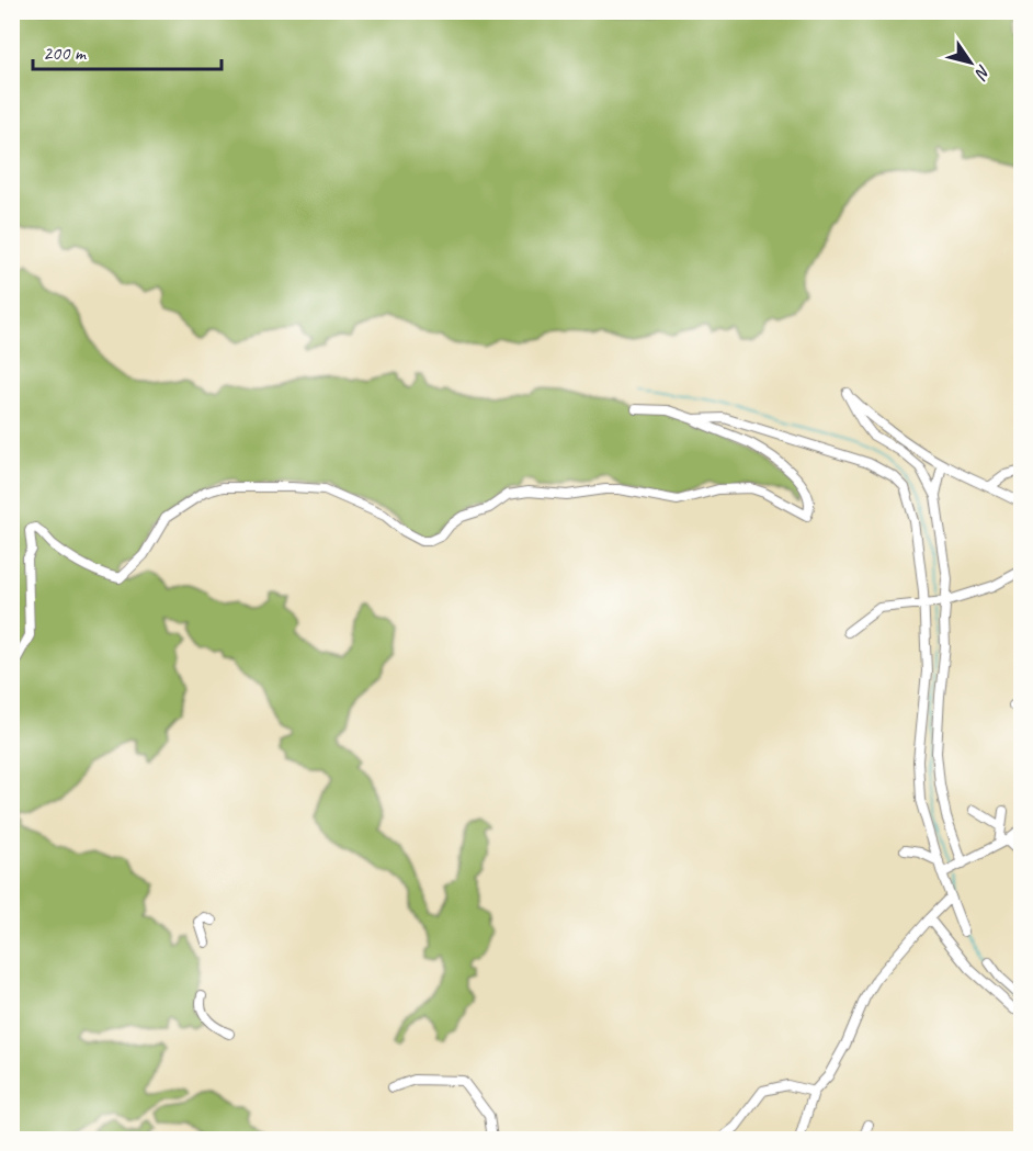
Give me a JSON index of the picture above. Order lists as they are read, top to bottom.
{
  "scale_bar": "200 m",
  "north": "bottom right"
}
